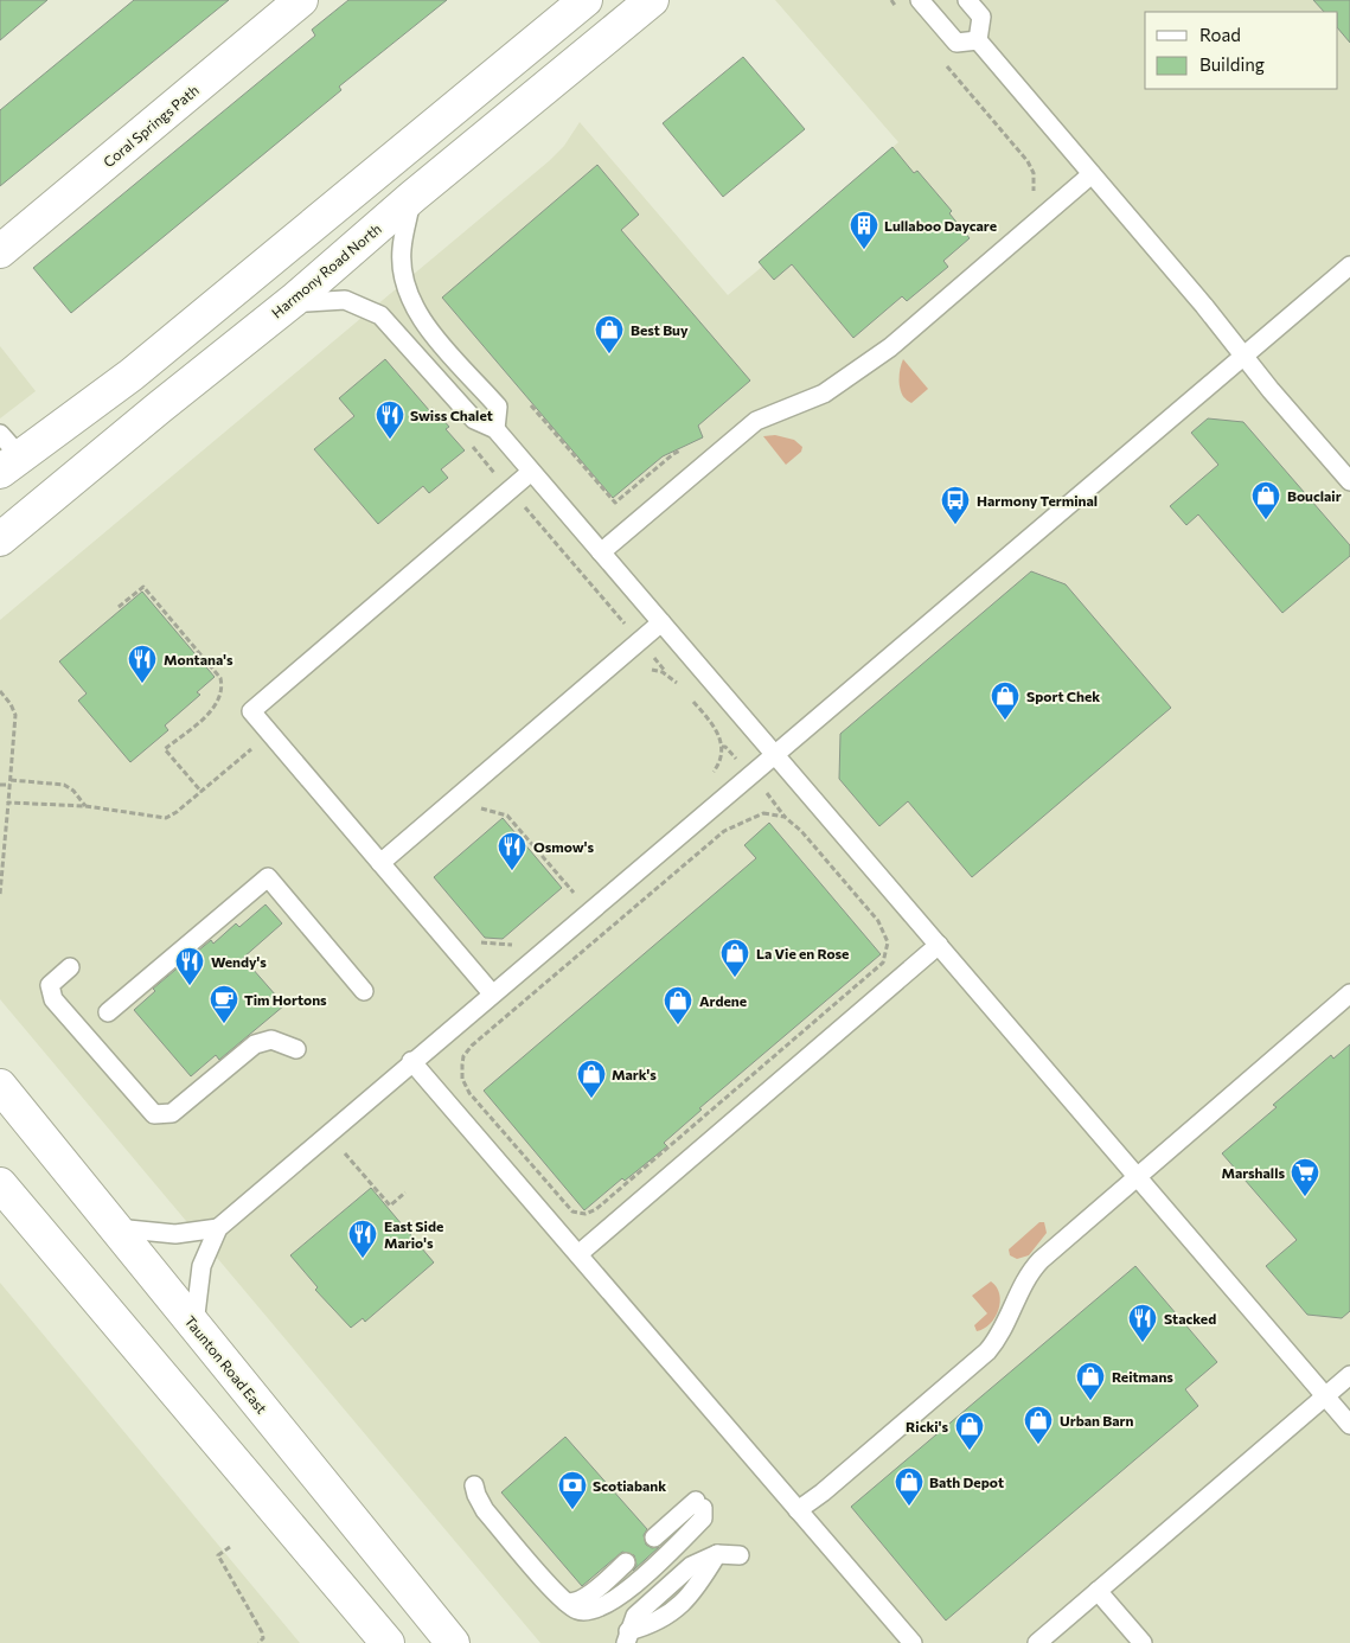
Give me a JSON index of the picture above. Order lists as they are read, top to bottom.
{
  "streets": {
    "main road": ["Coral Springs Path", "Harmony Road North", "Taunton Road East"]
  },
  "places": {
    "building": ["Lullaboo Daycare"],
    "shop": [
      "Best Buy",
      "Bouclair",
      "Sport Chek",
      "La Vie en Rose",
      "Ardene",
      "Mark's",
      "Reitmans",
      "Urban Barn",
      "Ricki's",
      "Bath Depot"
    ],
    "restaurant": [
      "Swiss Chalet",
      "Montana's",
      "Osmow's",
      "Wendy's",
      "East Side Mario's",
      "Stacked"
    ],
    "bus stop": ["Harmony Terminal"],
    "cafe": ["Tim Hortons"],
    "supermarket": ["Marshalls"],
    "bank": ["Scotiabank"]
  },
  "legend": ["Road", "Building"]
}
